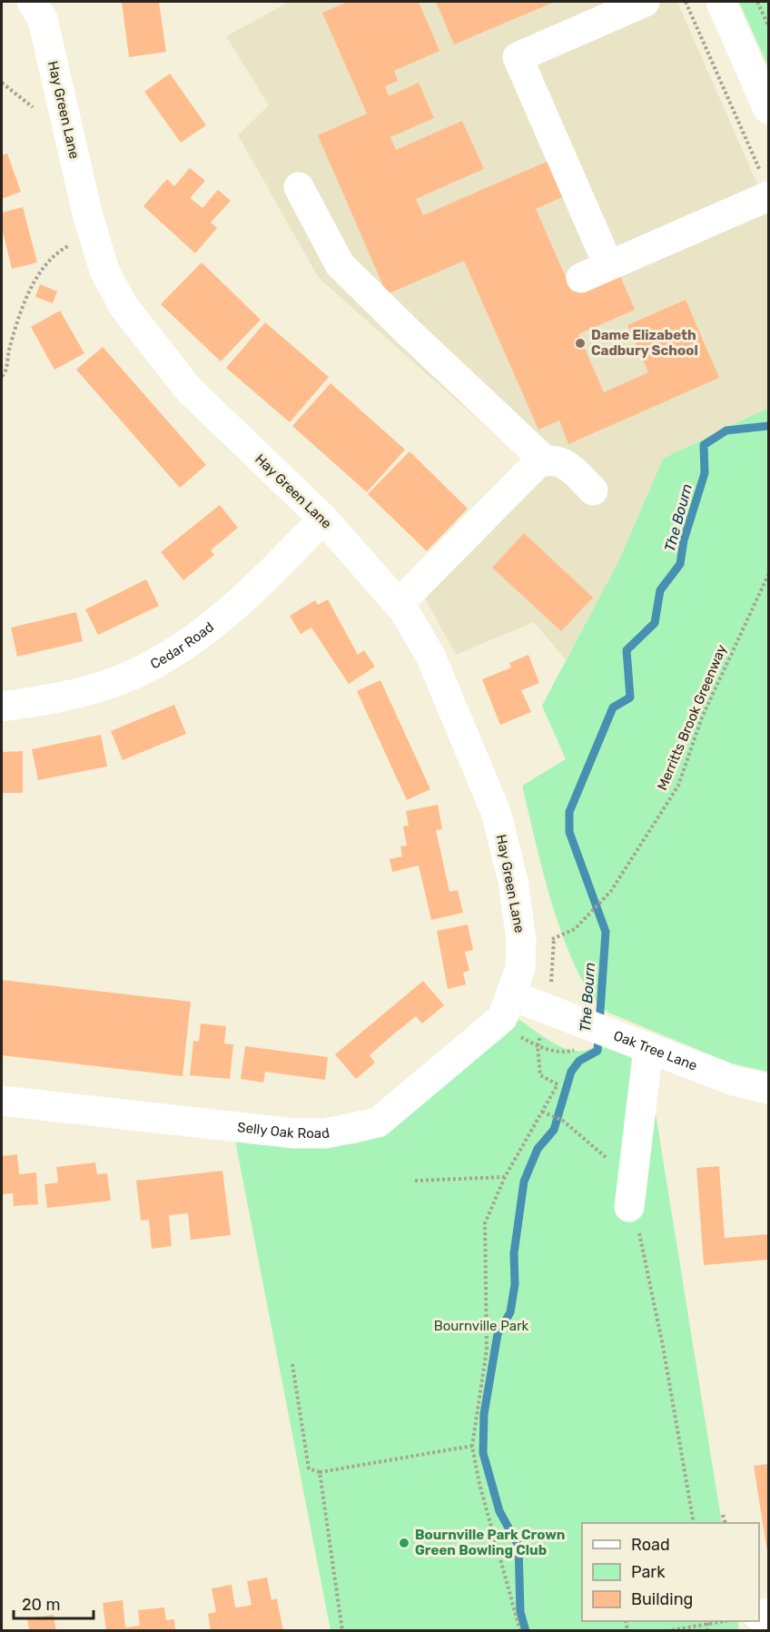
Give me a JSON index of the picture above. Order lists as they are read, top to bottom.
{
  "streets": {
    "street": [
      "Hay Green Lane",
      "Cedar Road",
      "Oak Tree Lane",
      "Selly Oak Road"
    ],
    "path": ["Merritts Brook Greenway"]
  },
  "crossings": [
    ["Hay Green Lane", "Cedar Road"],
    ["Hay Green Lane", "Oak Tree Lane"],
    ["Hay Green Lane", "Selly Oak Road"],
    ["Oak Tree Lane", "Selly Oak Road"]
  ],
  "water": ["The Bourn"],
  "parks": ["Bournville Park"],
  "places": ["Dame Elizabeth Cadbury School", "Bournville Park Crown Green Bowling Club"],
  "legend": ["Road", "Park", "Building"],
  "scale_bar": "20 m"
}
